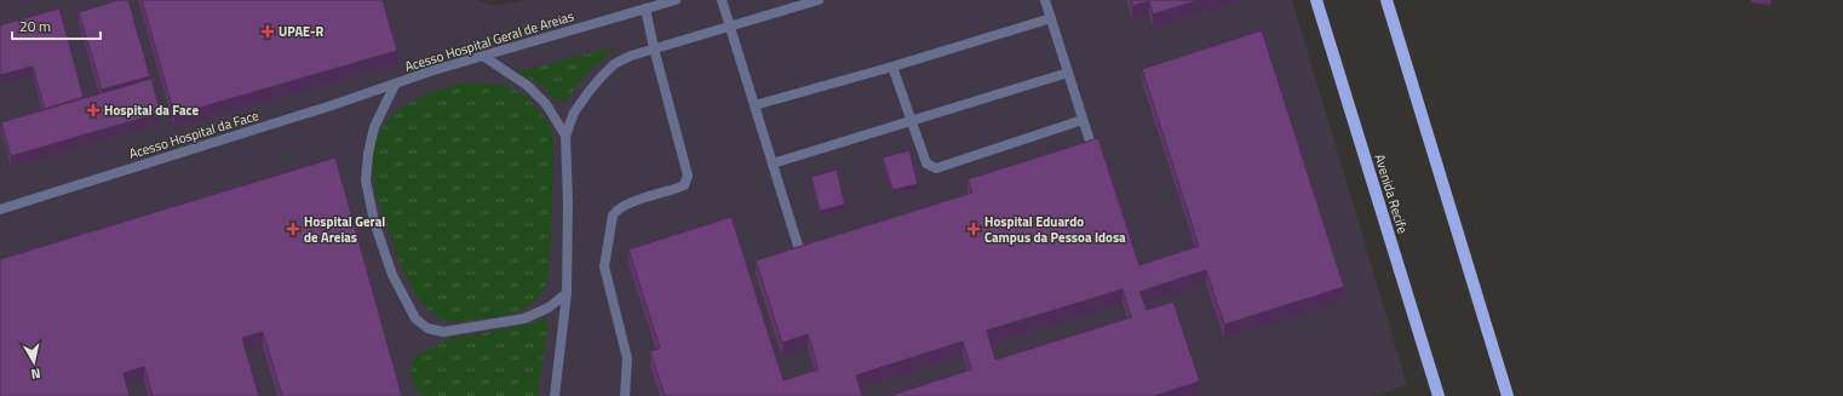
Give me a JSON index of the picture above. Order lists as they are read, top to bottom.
{
  "streets": {
    "main road": ["Avenida Recife"],
    "lane": ["Acesso Hospital Geral de Areias", "Acesso Hospital da Face"]
  },
  "crossings": [
    ["Acesso Hospital Geral de Areias", "Acesso Hospital da Face"]
  ],
  "places": {
    "health": [
      "UPAE-R",
      "Hospital da Face",
      "Hospital Geral de Areias",
      "Hospital Eduardo Campus da Pessoa Idosa"
    ]
  },
  "scale_bar": "20 m",
  "north": "bottom"
}
